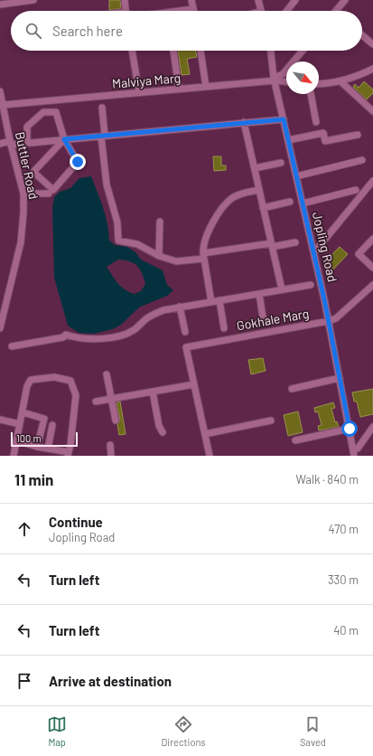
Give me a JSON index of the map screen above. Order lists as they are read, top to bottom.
{
  "streets": {
    "street": [
      "Malviya Marg",
      "Buttler Road",
      "Jopling Road",
      "Gokhale Marg"
    ]
  },
  "crossings": [
    ["Malviya Marg", "Buttler Road"],
    ["Malviya Marg", "Jopling Road"],
    ["Jopling Road", "Gokhale Marg"]
  ],
  "scale_bar": "100 m",
  "north": "bottom right",
  "page": {
    "search": "Search here",
    "scale": "100 m",
    "heading": ["11 min", "Walk · 840 m"],
    "list": [
      ["Continue", "Jopling Road", "470 m"],
      ["Turn left", "330 m"],
      ["Turn left", "40 m"],
      "Arrive at destination"
    ],
    "nav": ["Map", "Directions", "Saved"]
  }
}
